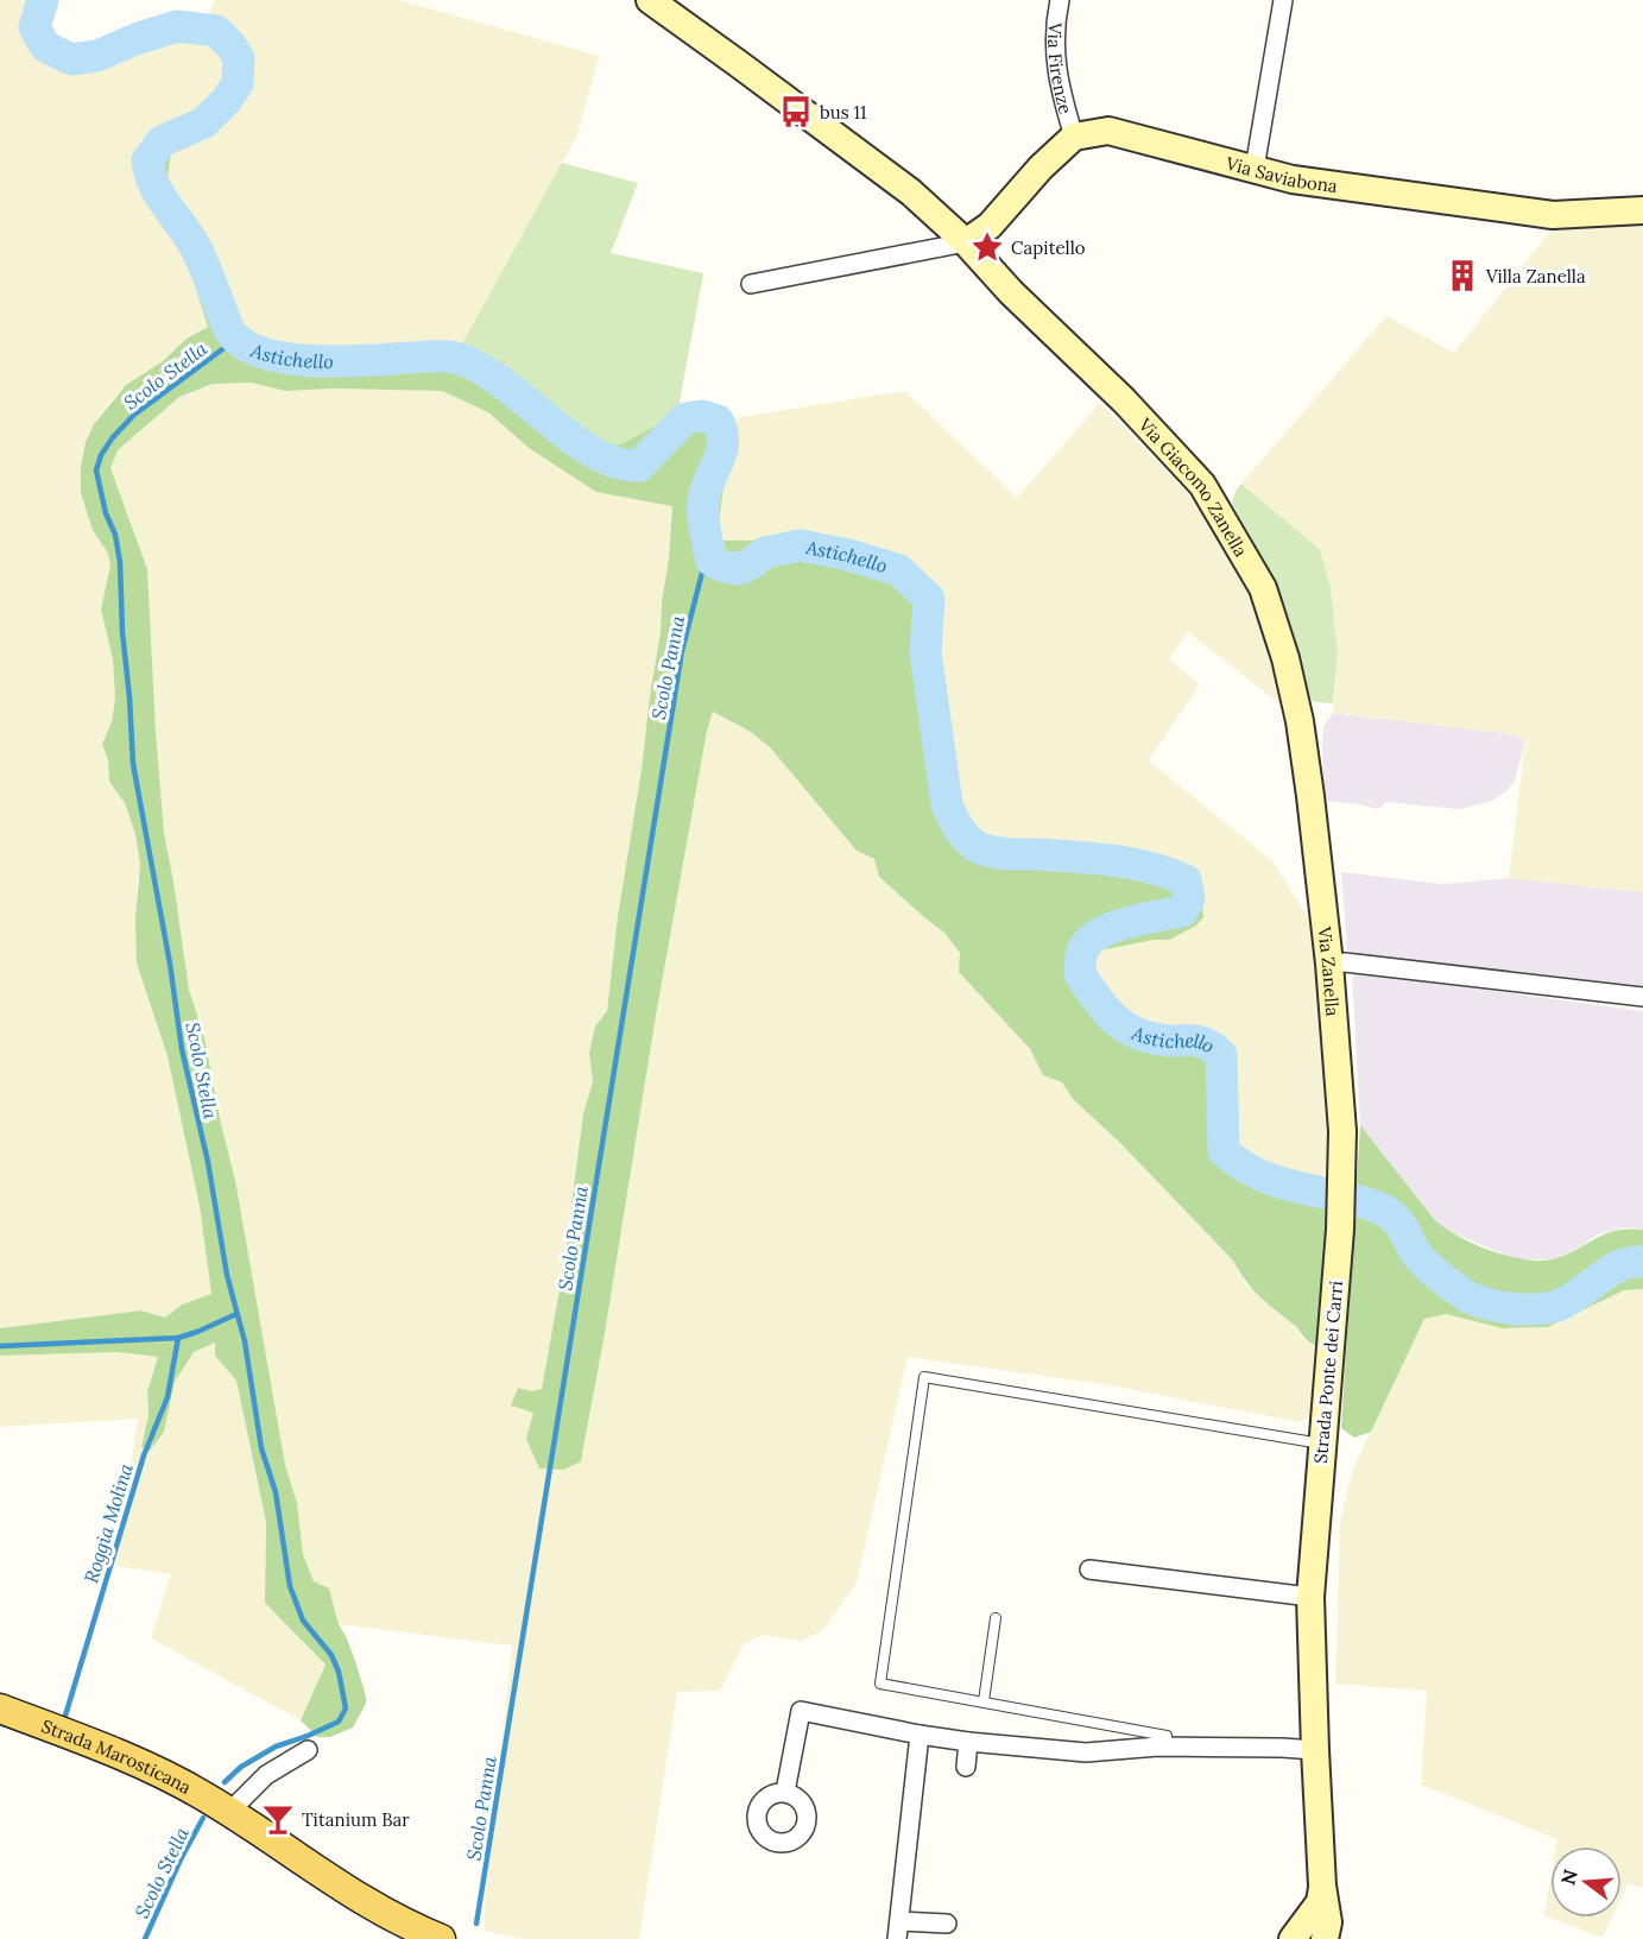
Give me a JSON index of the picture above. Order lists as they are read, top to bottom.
{
  "streets": {
    "main road": ["Strada Marosticana"],
    "street": [
      "Via Firenze",
      "Via Saviabona",
      "Via Giacomo Zanella",
      "Via Zanella",
      "Strada Ponte dei Carri"
    ]
  },
  "crossings": [
    ["Via Firenze", "Via Saviabona"],
    ["Via Giacomo Zanella", "Via Zanella"],
    ["Via Zanella", "Strada Ponte dei Carri"]
  ],
  "water": [
    "Astichello",
    "Scolo Stella",
    "Scolo Panna",
    "Roggia Molina"
  ],
  "places": {
    "bus stop": ["bus 11"],
    "place": ["Capitello"],
    "building": ["Villa Zanella"],
    "bar": ["Titanium Bar"]
  },
  "north": "left"
}
